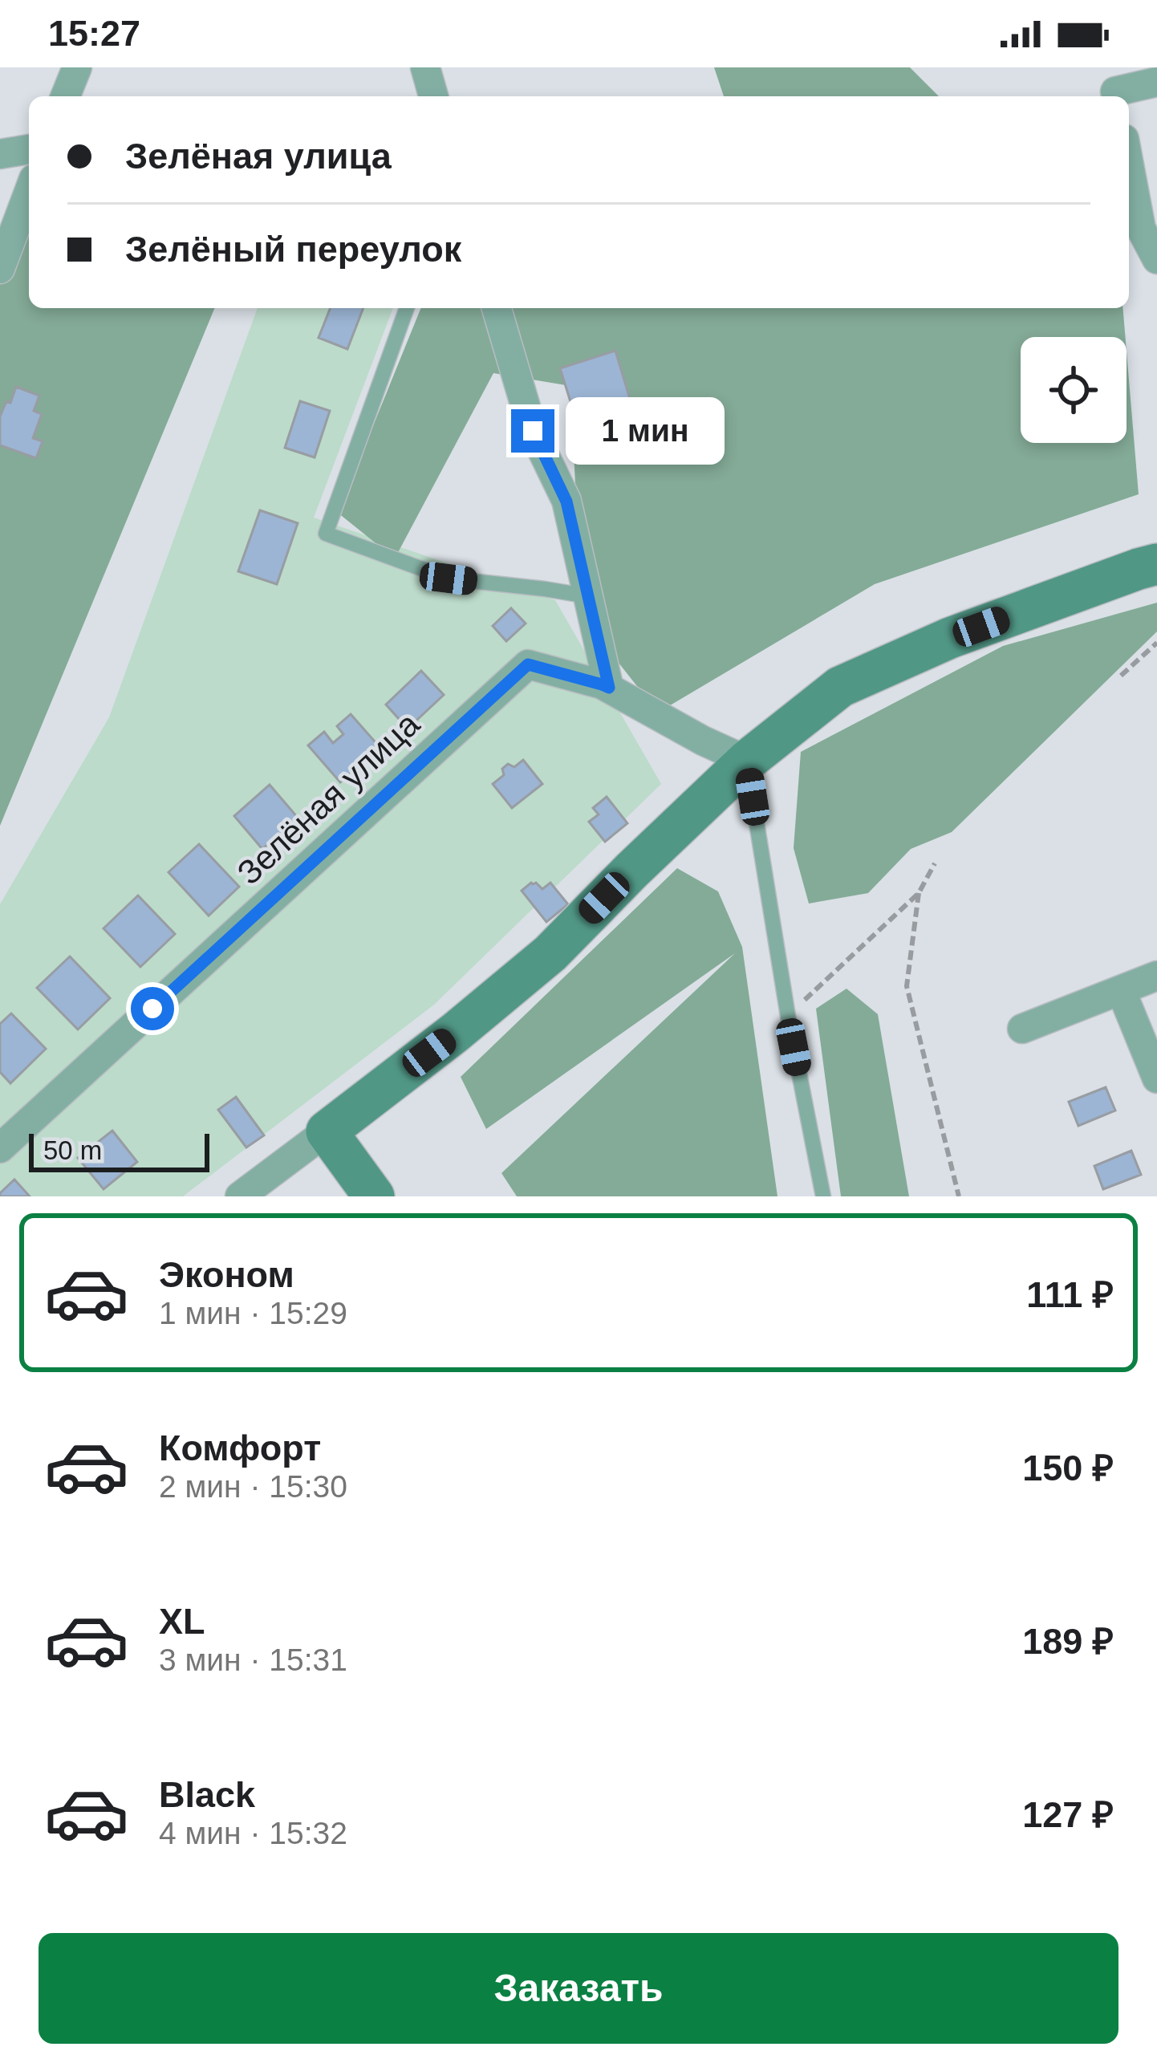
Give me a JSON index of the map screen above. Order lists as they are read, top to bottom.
{
  "streets": {
    "street": ["Зелёная улица"]
  },
  "scale_bar": "50 m",
  "page": {
    "status": "15:27",
    "banner": ["Зелёная улица", "Зелёный переулок"],
    "bubble": "1 мин",
    "scale": "50 m",
    "list": [
      {
        "name": "Эконом",
        "note": "1 мин · 15:29",
        "value": "111 ₽"
      },
      {
        "name": "Комфорт",
        "note": "2 мин · 15:30",
        "value": "150 ₽"
      },
      {
        "name": "XL",
        "note": "3 мин · 15:31",
        "value": "189 ₽"
      },
      {
        "name": "Black",
        "note": "4 мин · 15:32",
        "value": "127 ₽"
      }
    ],
    "buttons": "Заказать"
  }
}
